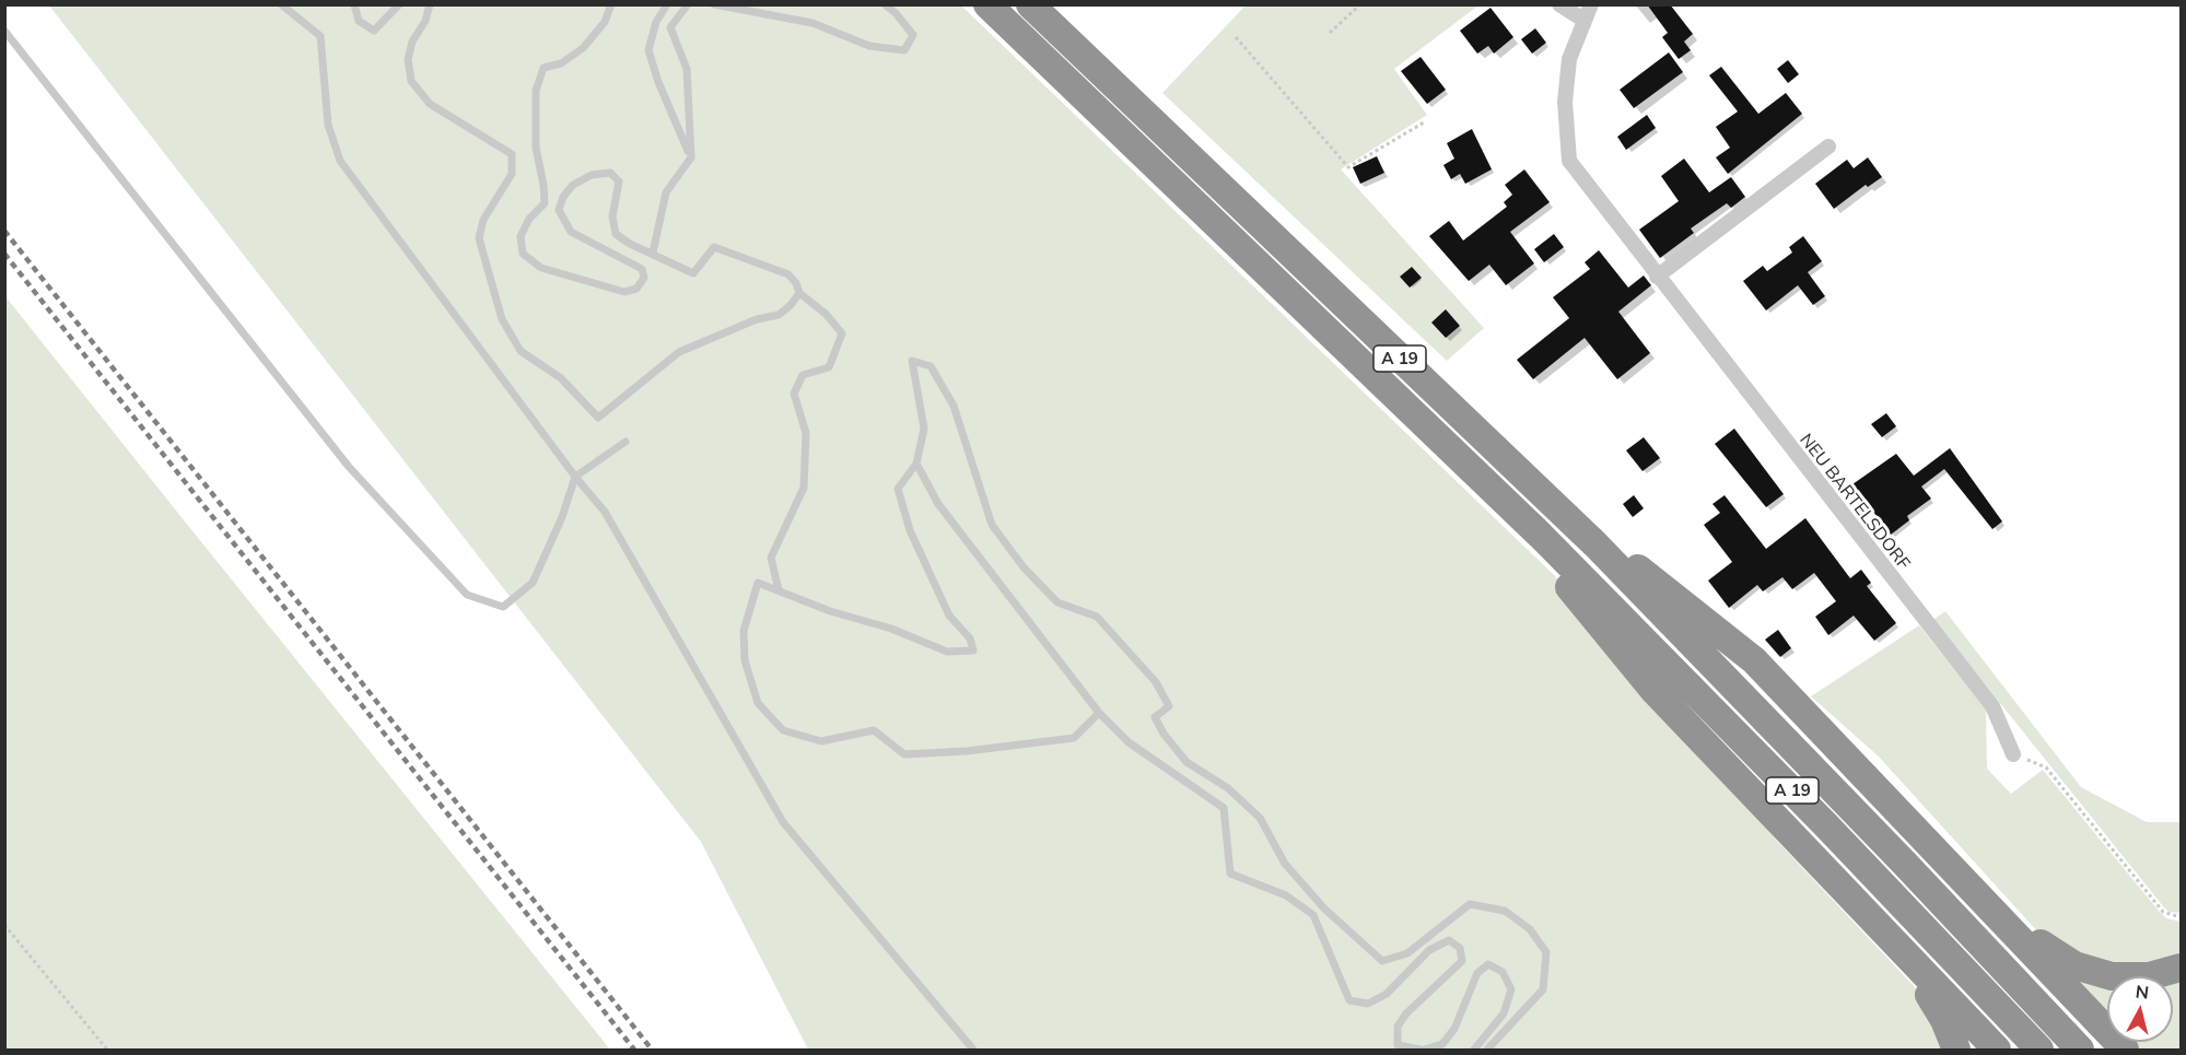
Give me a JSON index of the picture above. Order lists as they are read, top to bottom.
{
  "streets": {
    "highway": ["A 19"],
    "street": ["NEU BARTELSDORF"]
  },
  "north": "top"
}
